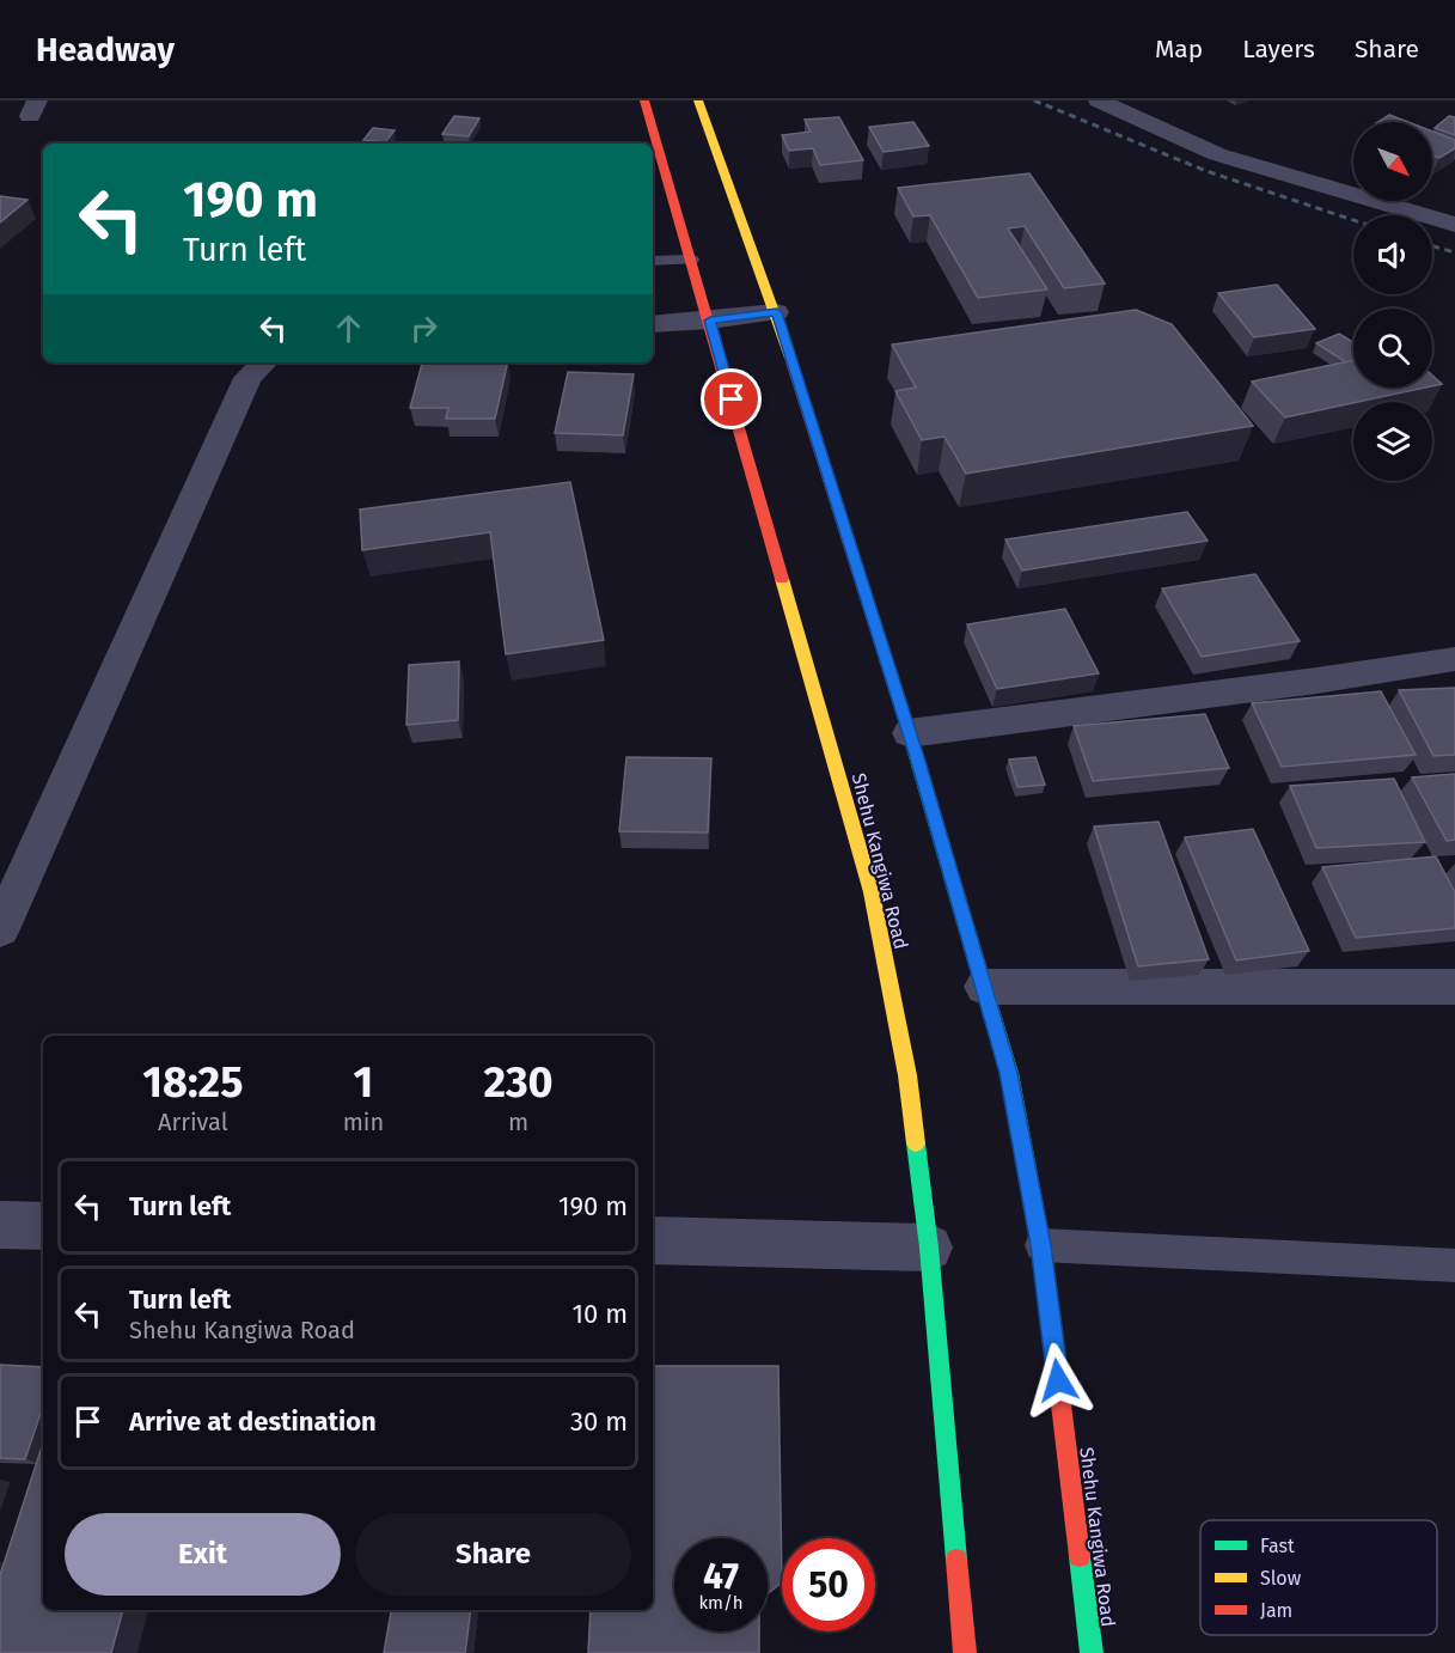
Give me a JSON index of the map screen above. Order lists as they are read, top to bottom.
{
  "streets": {
    "main road": ["Shehu Kangiwa Road"]
  },
  "legend": ["Fast", "Slow", "Jam"],
  "north": "bottom right",
  "page": {
    "header": "Headway",
    "nav": ["Map", "Layers", "Share"],
    "turn": ["190 m", "Turn left"],
    "eta": [
      "18:25",
      "Arrival",
      "1",
      "min",
      "230",
      "m"
    ],
    "list": [
      {
        "name": "Turn left",
        "value": "190 m"
      },
      {
        "name": "Turn left",
        "note": "Shehu Kangiwa Road",
        "value": "10 m"
      },
      {
        "name": "Arrive at destination",
        "value": "30 m"
      }
    ],
    "buttons": ["Exit", "Share"],
    "speed": "47 km/h",
    "limit": "50"
  }
}
